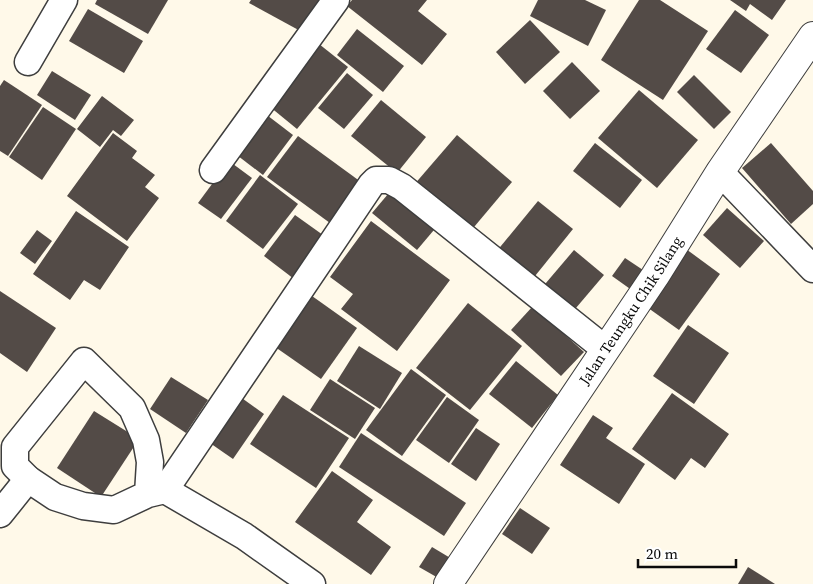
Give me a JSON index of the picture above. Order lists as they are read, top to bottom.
{
  "streets": {
    "street": ["Jalan Teungku Chik Silang"]
  },
  "scale_bar": "20 m"
}
